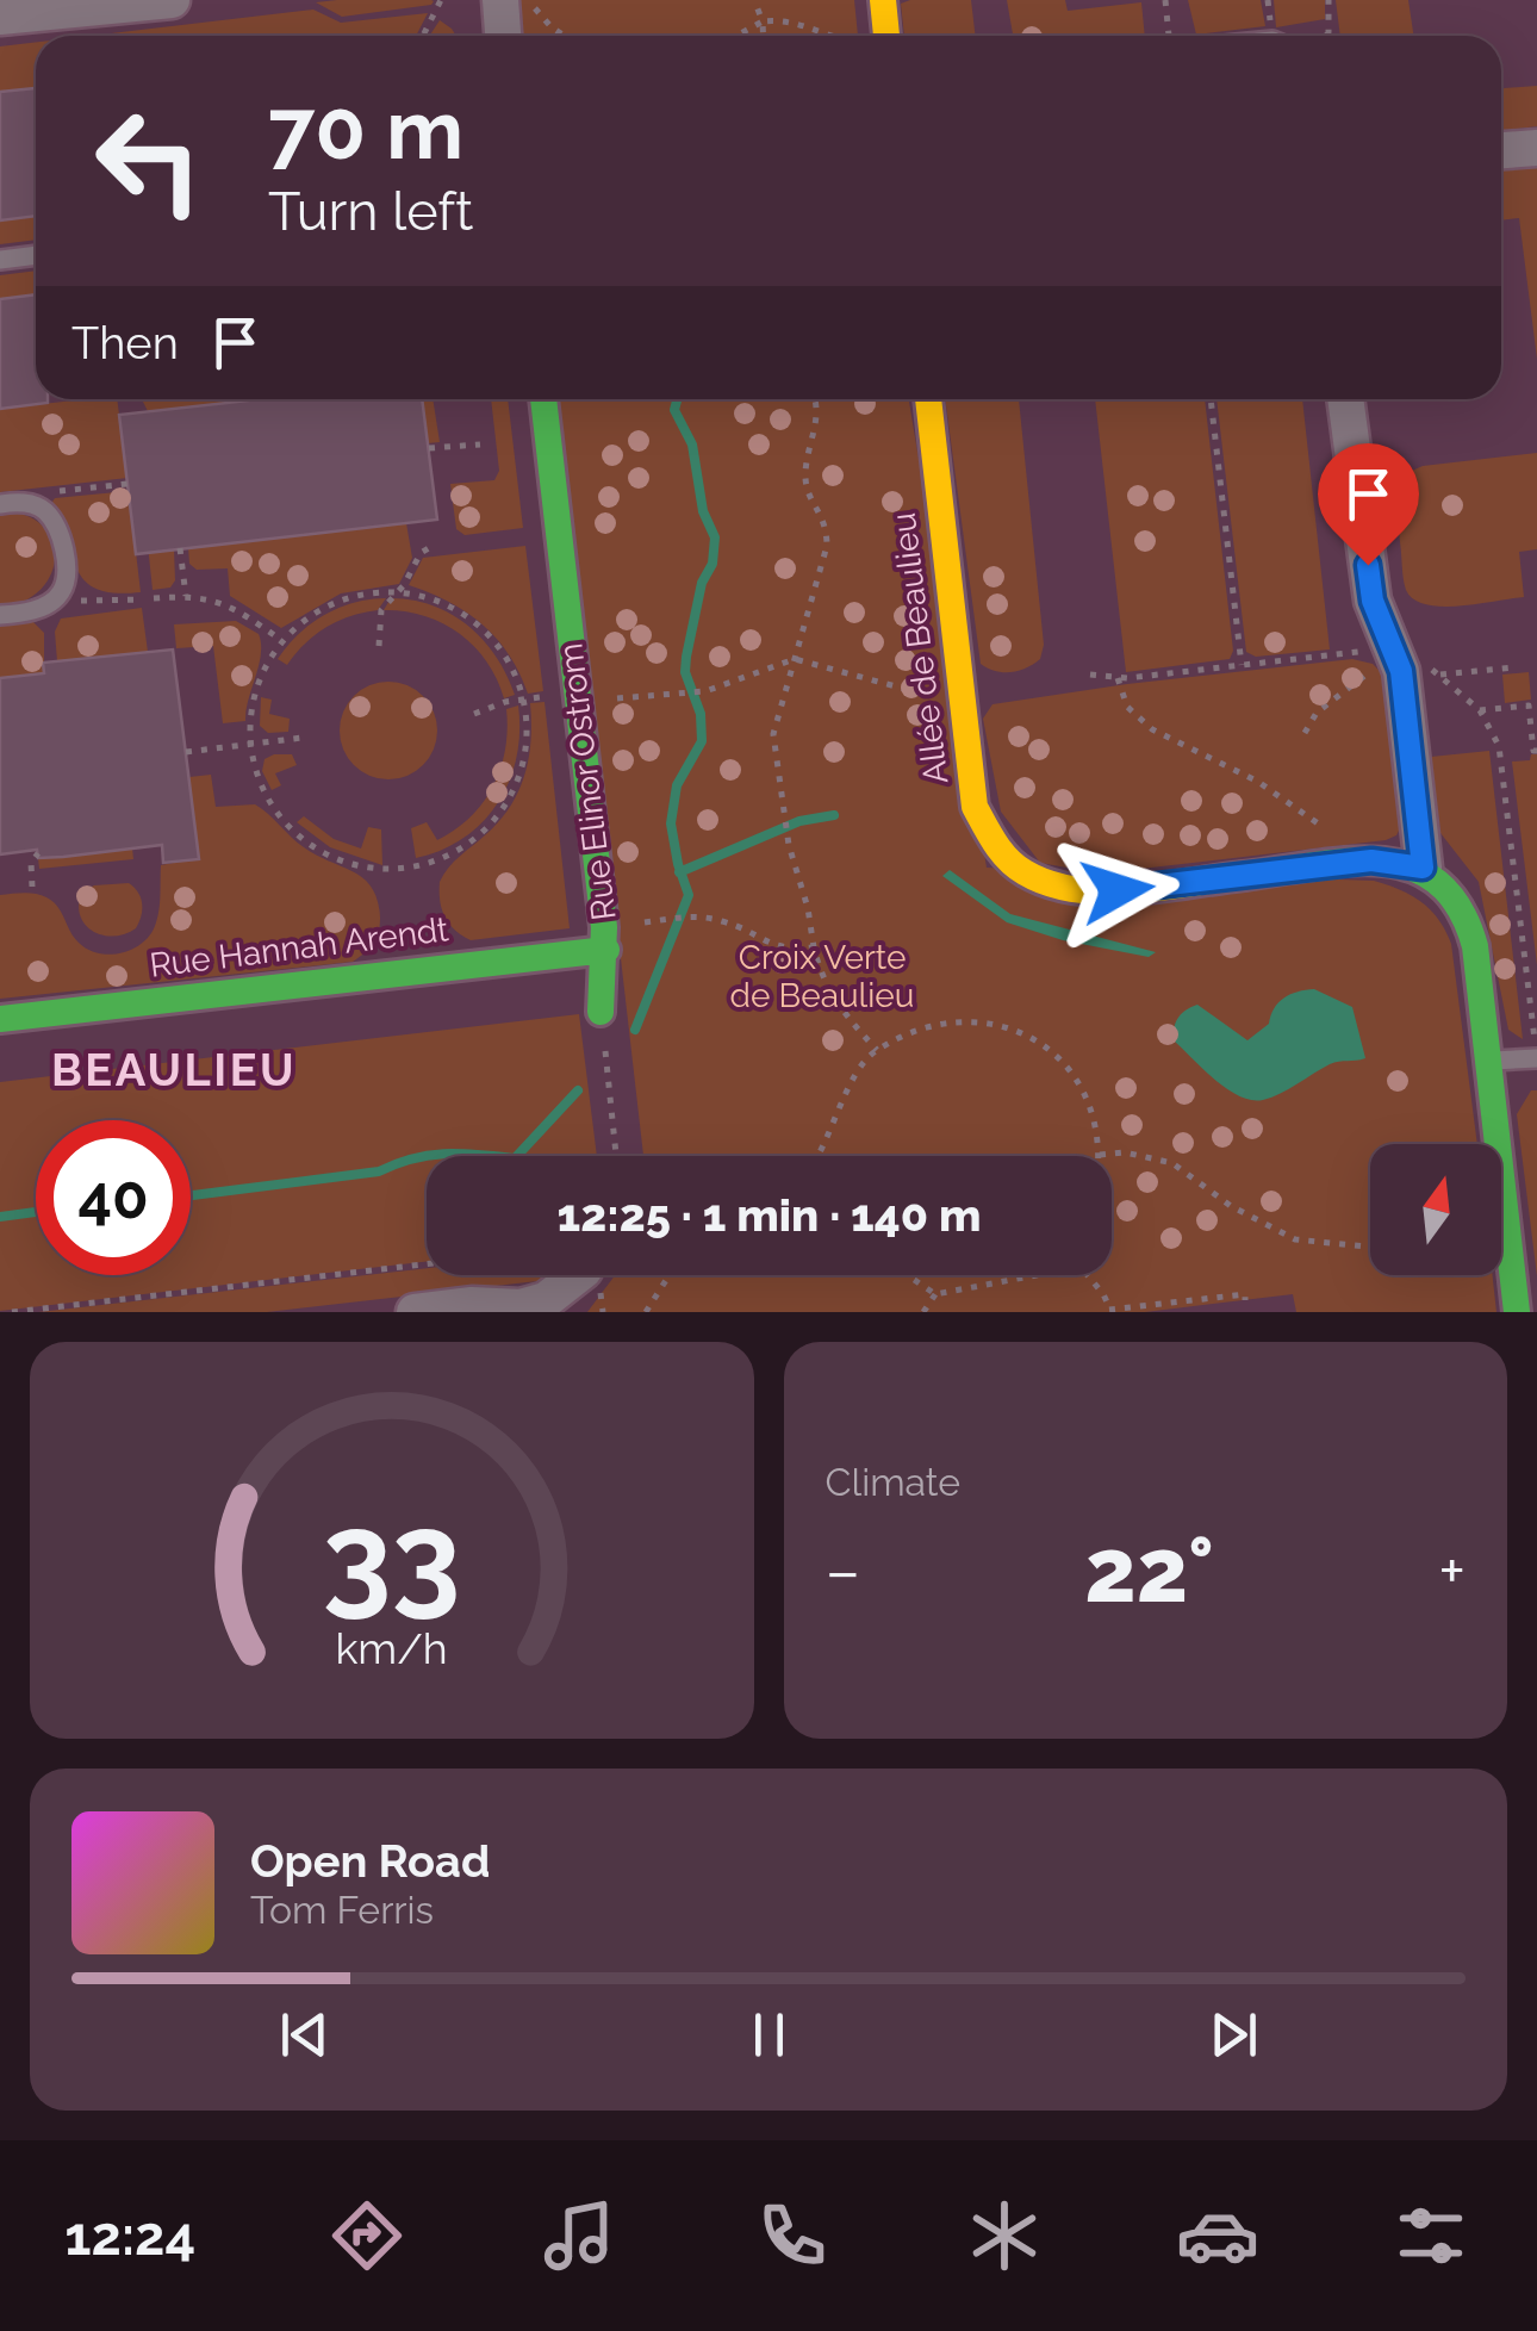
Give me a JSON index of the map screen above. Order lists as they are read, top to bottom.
{
  "streets": {
    "street": ["Allée de Beaulieu", "Rue Elinor Ostrom", "Rue Hannah Arendt"]
  },
  "crossings": [
    ["Rue Elinor Ostrom", "Rue Hannah Arendt"]
  ],
  "districts": ["BEAULIEU"],
  "parks": ["Croix Verte de Beaulieu"],
  "north": "top",
  "page": {
    "turn": ["70 m", "Turn left"],
    "then": "Then",
    "limit": "40",
    "trip": "12:25 · 1 min · 140 m",
    "tile": "Climate",
    "heat": ["−", "22°", "+"],
    "song": ["Open Road", "Tom Ferris"],
    "tabs": "12:24",
    "gauge": ["33", "km/h"]
  }
}
